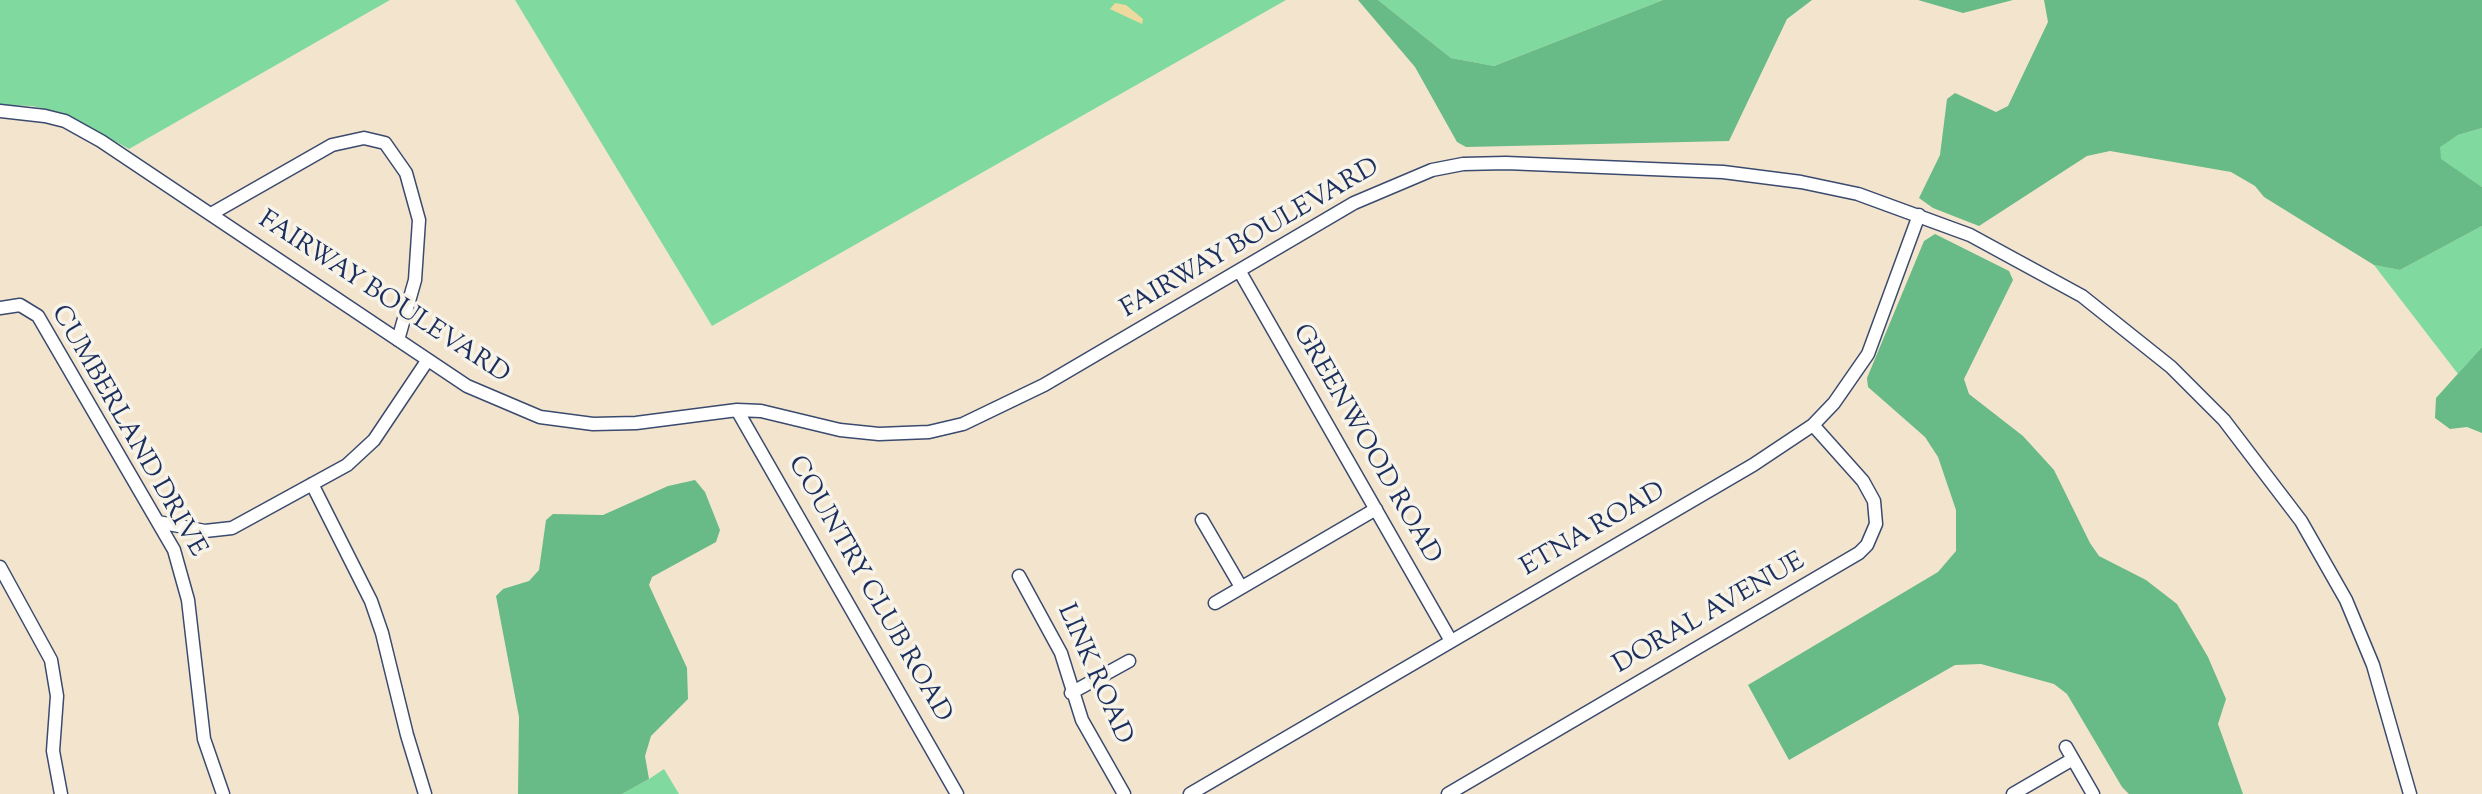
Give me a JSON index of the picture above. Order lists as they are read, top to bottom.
{
  "streets": {
    "street": [
      "FAIRWAY BOULEVARD",
      "CUMBERLAND DRIVE",
      "GREENWOOD ROAD",
      "ETNA ROAD",
      "COUNTRY CLUB ROAD",
      "DORAL AVENUE",
      "LINK ROAD"
    ]
  },
  "crossings": [
    ["FAIRWAY BOULEVARD", "GREENWOOD ROAD"],
    ["FAIRWAY BOULEVARD", "ETNA ROAD"],
    ["FAIRWAY BOULEVARD", "COUNTRY CLUB ROAD"],
    ["GREENWOOD ROAD", "ETNA ROAD"],
    ["ETNA ROAD", "DORAL AVENUE"]
  ]
}
